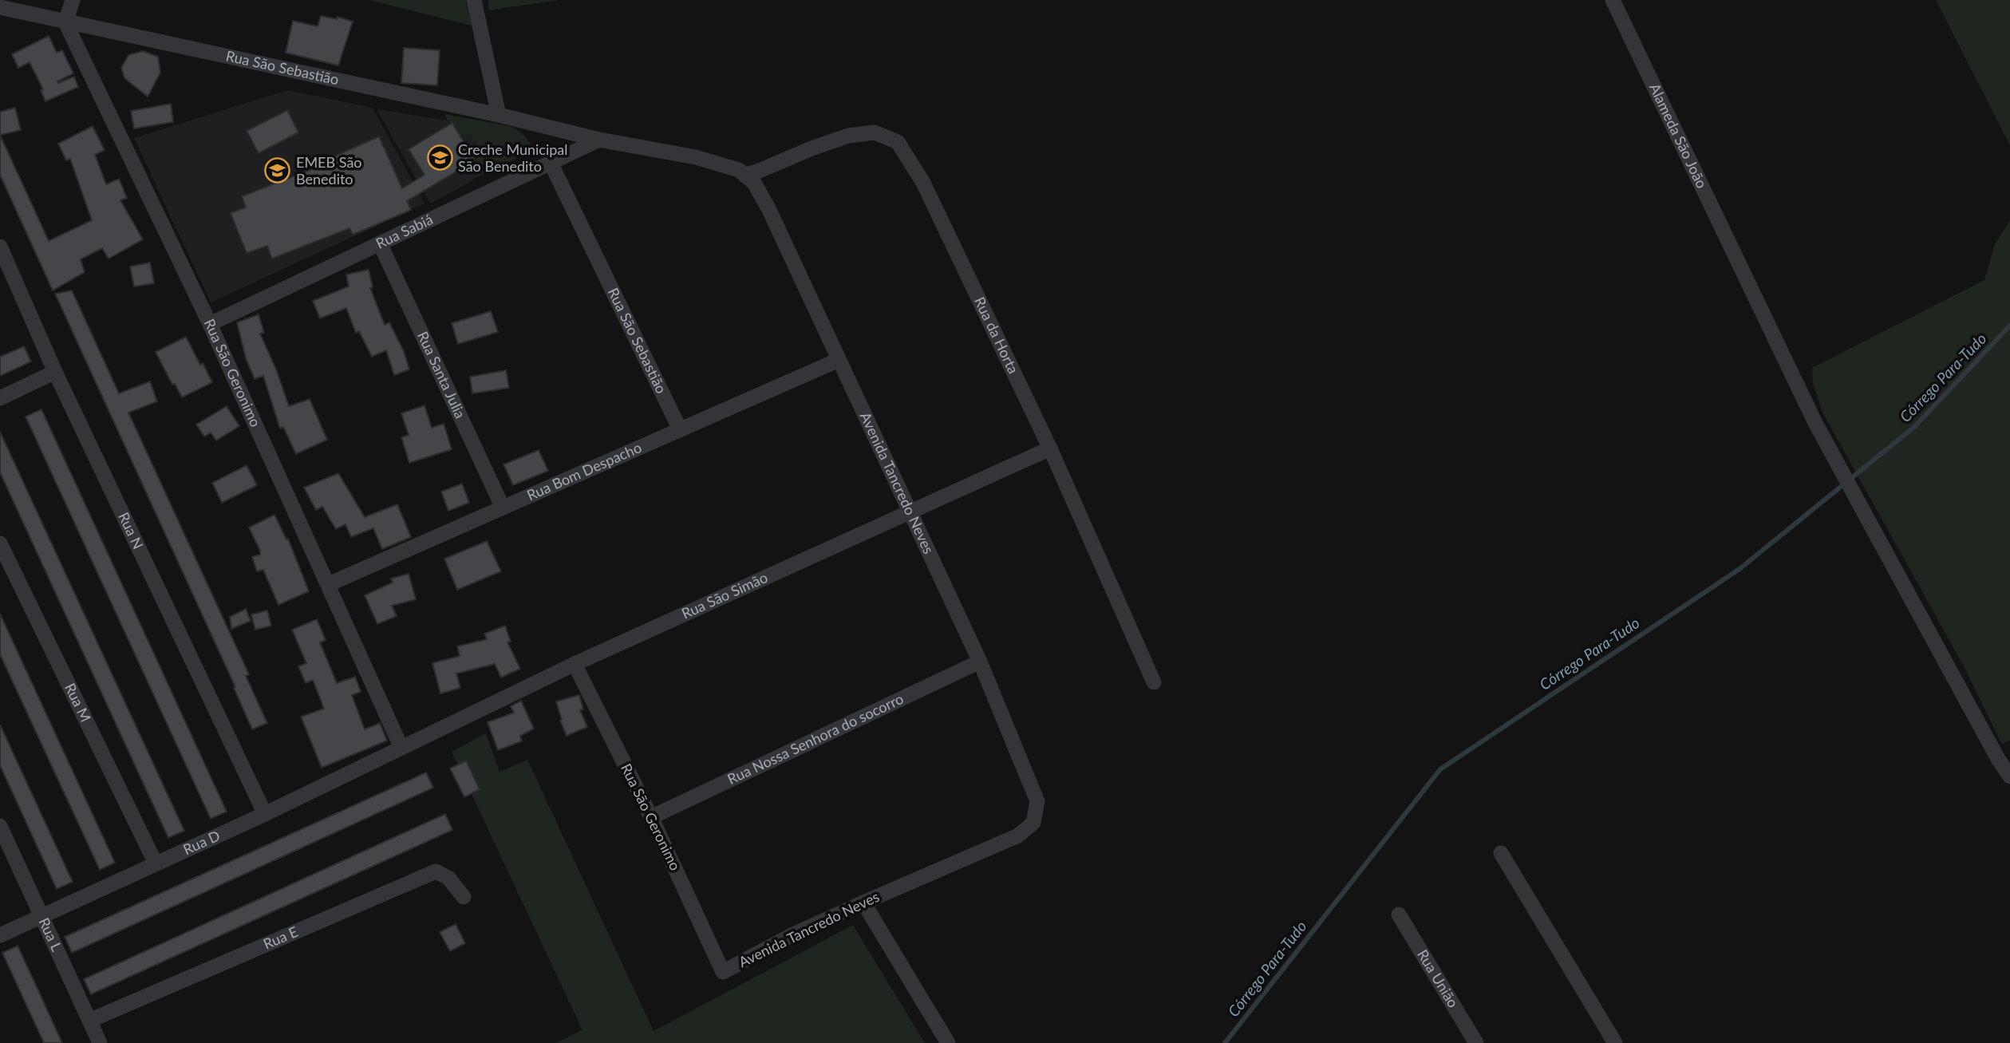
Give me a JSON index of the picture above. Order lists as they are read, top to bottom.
{
  "streets": {
    "street": [
      "Rua São Sebastião",
      "Alameda São João",
      "Rua Sabiá",
      "Rua da Horta",
      "Rua São Geronimo",
      "Rua Santa Julia",
      "Rua Bom Despacho",
      "Avenida Tancredo Neves",
      "Rua N",
      "Rua São Simão",
      "Rua M",
      "Rua Nossa Senhora do socorro",
      "Rua D",
      "Rua L",
      "Rua E",
      "Rua União"
    ]
  },
  "crossings": [
    ["Rua São Sebastião", "Rua Sabiá"],
    ["Rua São Sebastião", "Rua São Geronimo"],
    ["Rua São Sebastião", "Rua Bom Despacho"],
    ["Rua São Sebastião", "Avenida Tancredo Neves"],
    ["Rua Sabiá", "Rua São Geronimo"],
    ["Rua Sabiá", "Rua Santa Julia"],
    ["Rua Sabiá", "Avenida Tancredo Neves"],
    ["Rua da Horta", "Avenida Tancredo Neves"],
    ["Rua da Horta", "Rua São Simão"],
    ["Rua São Geronimo", "Rua Bom Despacho"],
    ["Rua São Geronimo", "Avenida Tancredo Neves"],
    ["Rua São Geronimo", "Rua São Simão"],
    ["Rua São Geronimo", "Rua Nossa Senhora do socorro"],
    ["Rua São Geronimo", "Rua D"],
    ["Rua Santa Julia", "Rua Bom Despacho"],
    ["Rua Bom Despacho", "Avenida Tancredo Neves"],
    ["Avenida Tancredo Neves", "Rua São Simão"],
    ["Avenida Tancredo Neves", "Rua Nossa Senhora do socorro"],
    ["Rua N", "Rua D"],
    ["Rua São Simão", "Rua D"],
    ["Rua M", "Rua D"],
    ["Rua D", "Rua L"],
    ["Rua L", "Rua E"]
  ],
  "water": ["Córrego Para-Tudo"],
  "places": {
    "school or university": ["Creche Municipal São Benedito", "EMEB São Benedito"]
  }
}
